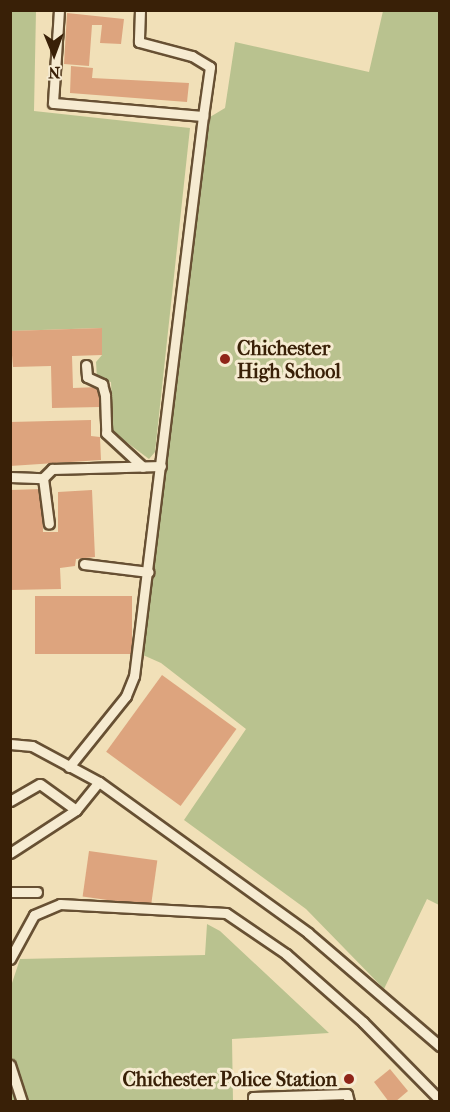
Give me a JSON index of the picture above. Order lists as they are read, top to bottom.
{
  "places": ["Chichester High School", "Chichester Police Station"],
  "north": "bottom"
}
